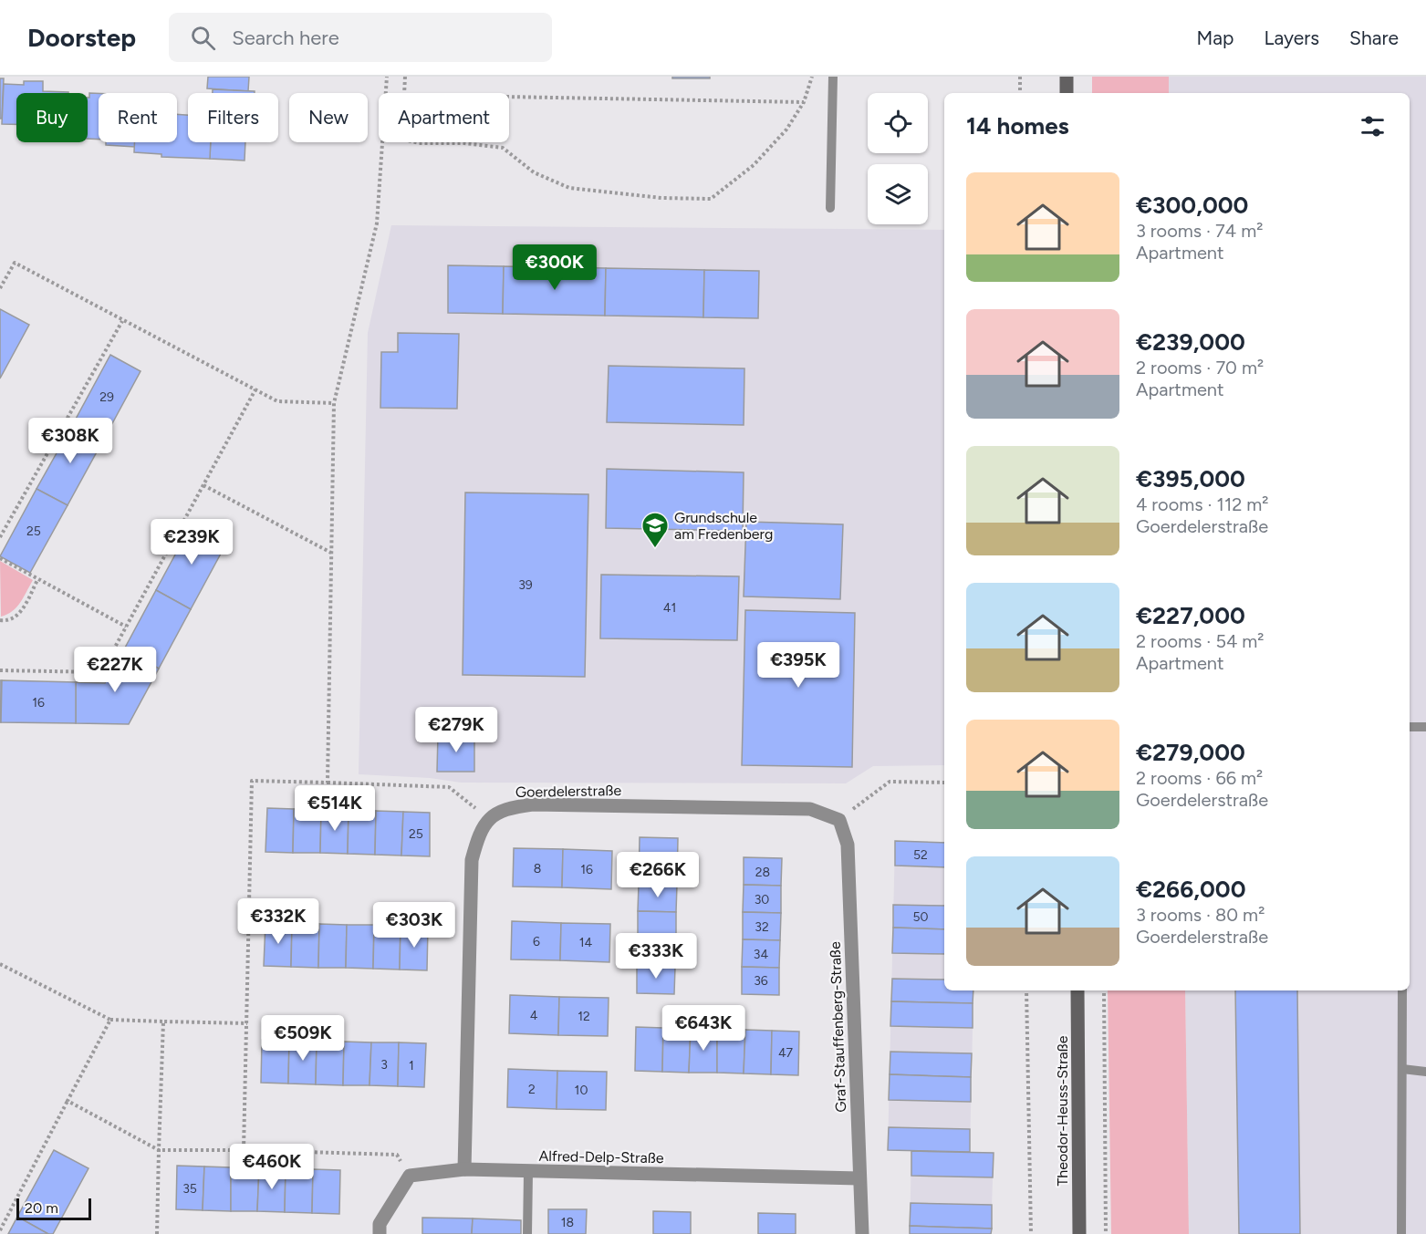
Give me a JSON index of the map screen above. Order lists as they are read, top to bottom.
{
  "streets": {
    "street": [
      "Goerdelerstraße",
      "Graf-Stauffenberg-Straße",
      "Theodor-Heuss-Straße",
      "Alfred-Delp-Straße"
    ]
  },
  "crossings": [
    ["Goerdelerstraße", "Graf-Stauffenberg-Straße"],
    ["Graf-Stauffenberg-Straße", "Alfred-Delp-Straße"]
  ],
  "places": {
    "school or university": ["Grundschule am Fredenberg"]
  },
  "house_numbers": [
    "29",
    "25",
    "39",
    "41",
    "16",
    "25",
    "52",
    "8",
    "16",
    "28",
    "30",
    "50",
    "32",
    "6",
    "14",
    "34",
    "36",
    "4",
    "12",
    "47",
    "3",
    "1",
    "2",
    "10",
    "35",
    "18"
  ],
  "scale_bar": "20 m",
  "page": {
    "header": "Doorstep",
    "search": "Search here",
    "nav": ["Map", "Layers", "Share"],
    "chip": [
      "Buy",
      "Rent",
      "Filters",
      "New",
      "Apartment"
    ],
    "heading": "14 homes",
    "list": [
      {
        "name": "€300,000",
        "note": "3 rooms · 74 m² · Apartment"
      },
      {
        "name": "€239,000",
        "note": "2 rooms · 70 m² · Apartment"
      },
      {
        "name": "€395,000",
        "note": "4 rooms · 112 m² · Goerdelerstraße"
      },
      {
        "name": "€227,000",
        "note": "2 rooms · 54 m² · Apartment"
      },
      {
        "name": "€279,000",
        "note": "2 rooms · 66 m² · Goerdelerstraße"
      },
      {
        "name": "€266,000",
        "note": "3 rooms · 80 m² · Goerdelerstraße"
      }
    ],
    "price": [
      "€300K",
      "€308K",
      "€239K",
      "€395K",
      "€227K",
      "€279K",
      "€514K",
      "€266K",
      "€332K",
      "€303K",
      "€333K",
      "€643K",
      "€509K",
      "€460K"
    ],
    "scale": "20 m"
  }
}
